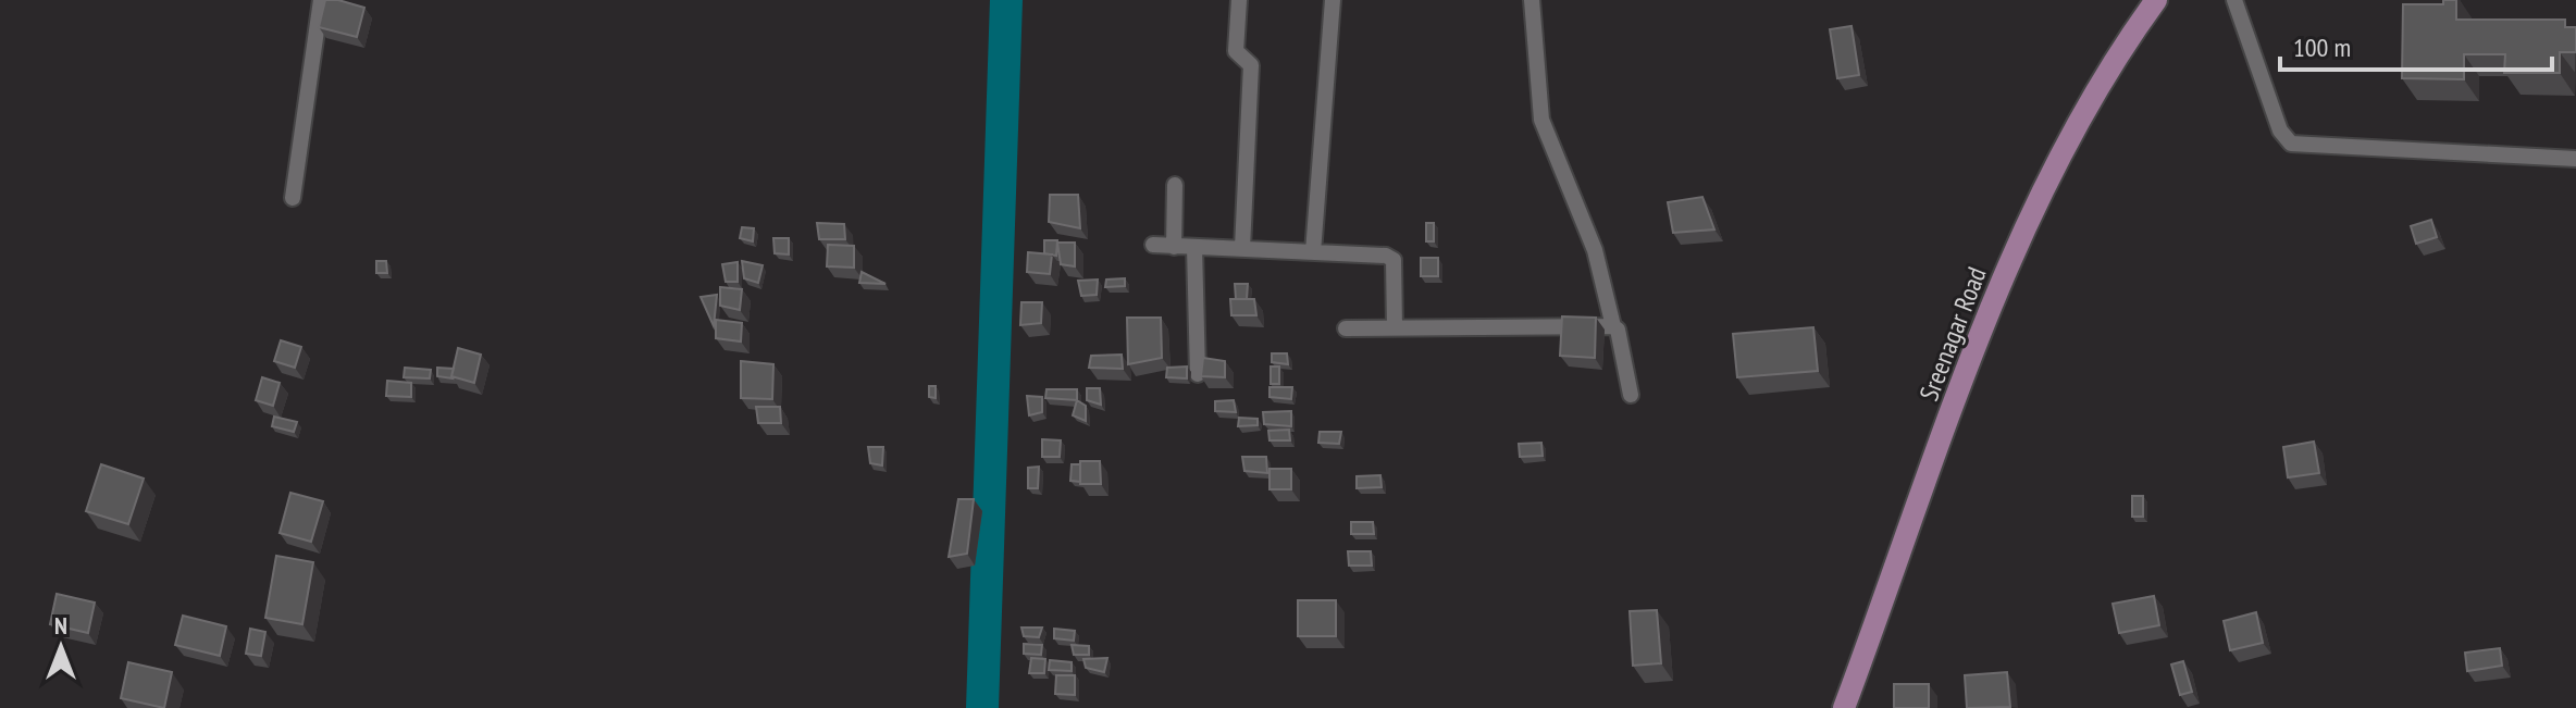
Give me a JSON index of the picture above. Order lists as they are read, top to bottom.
{
  "streets": {
    "main road": ["Sreenagar Road"]
  },
  "scale_bar": "100 m",
  "north": "top"
}
